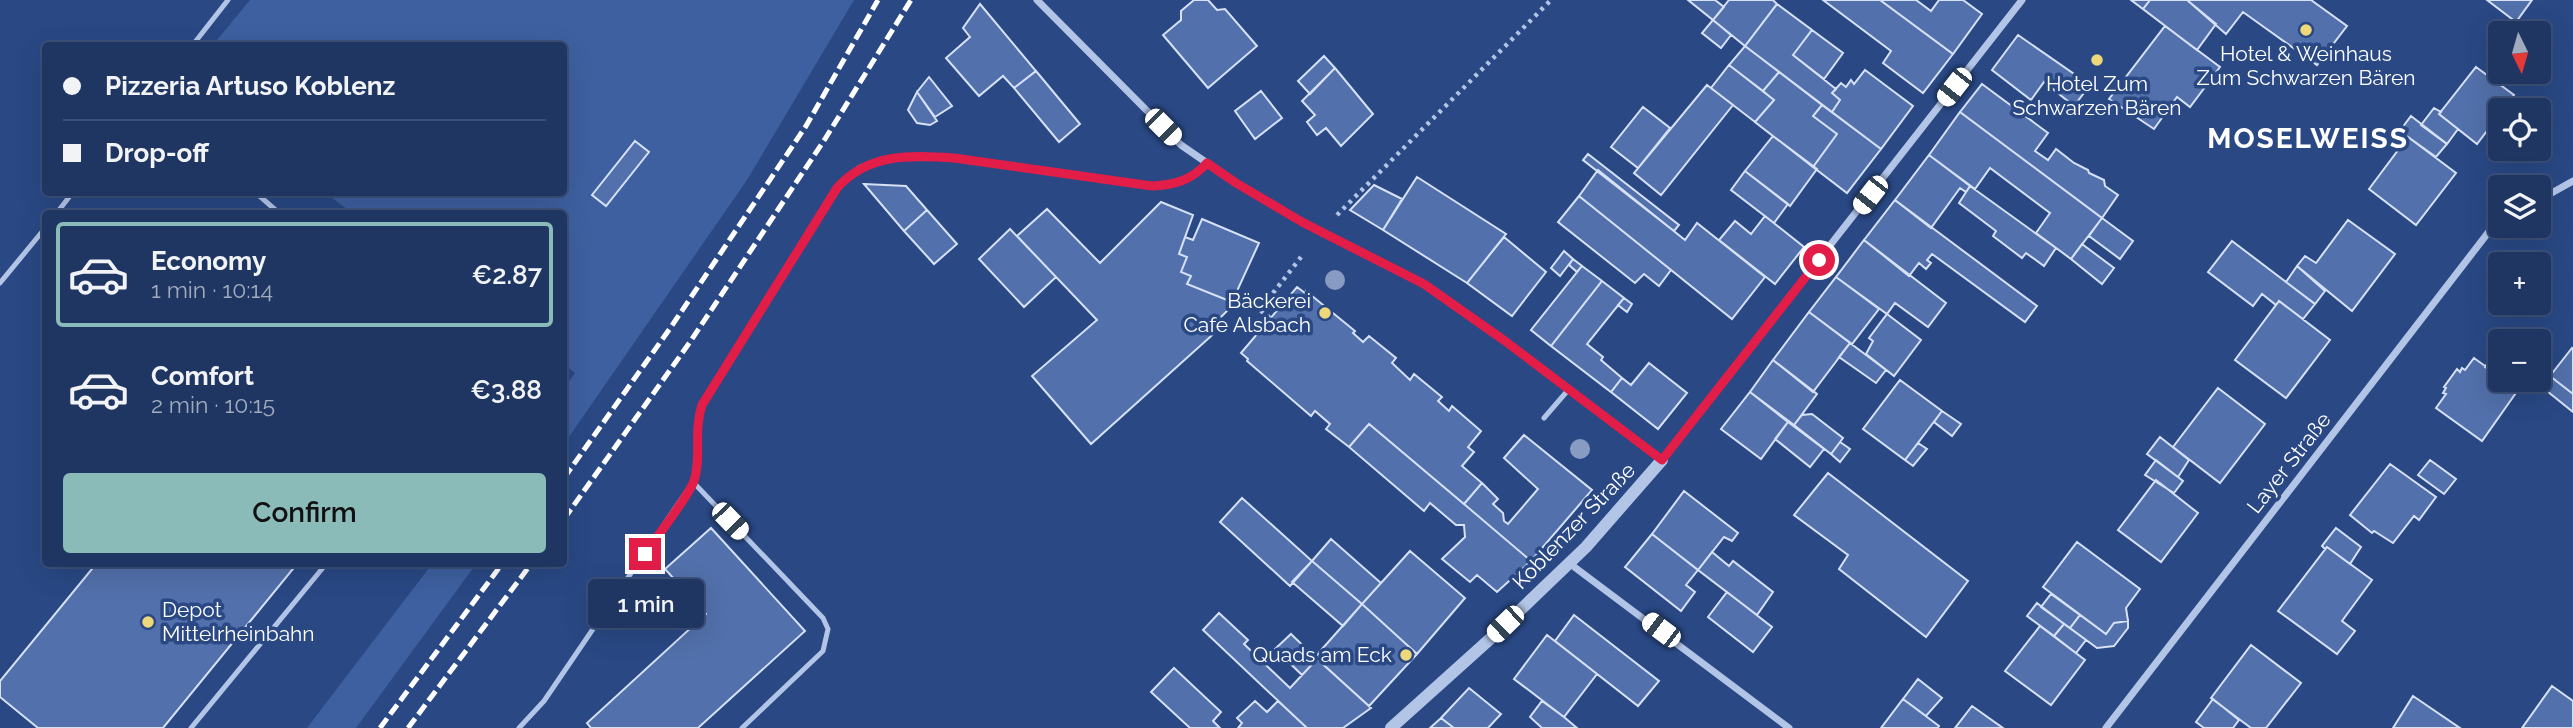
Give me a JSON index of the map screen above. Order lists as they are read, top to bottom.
{
  "streets": {
    "street": ["Layer Straße", "Koblenzer Straße"]
  },
  "districts": ["MOSELWEISS"],
  "places": [
    "Hotel & Weinhaus Zum Schwarzen Bären",
    "Hotel Zum Schwarzen Bären",
    "Bäckerei Cafe Alsbach",
    "Depot Mittelrheinbahn",
    "Quads am Eck"
  ],
  "north": "bottom",
  "page": {
    "map_buttons": ["+", "−"],
    "banner": ["Pizzeria Artuso Koblenz", "Drop-off"],
    "list": [
      {
        "name": "Economy",
        "note": "1 min · 10:14",
        "value": "€2.87"
      },
      {
        "name": "Comfort",
        "note": "2 min · 10:15",
        "value": "€3.88"
      }
    ],
    "buttons": "Confirm",
    "bubble": "1 min"
  }
}
